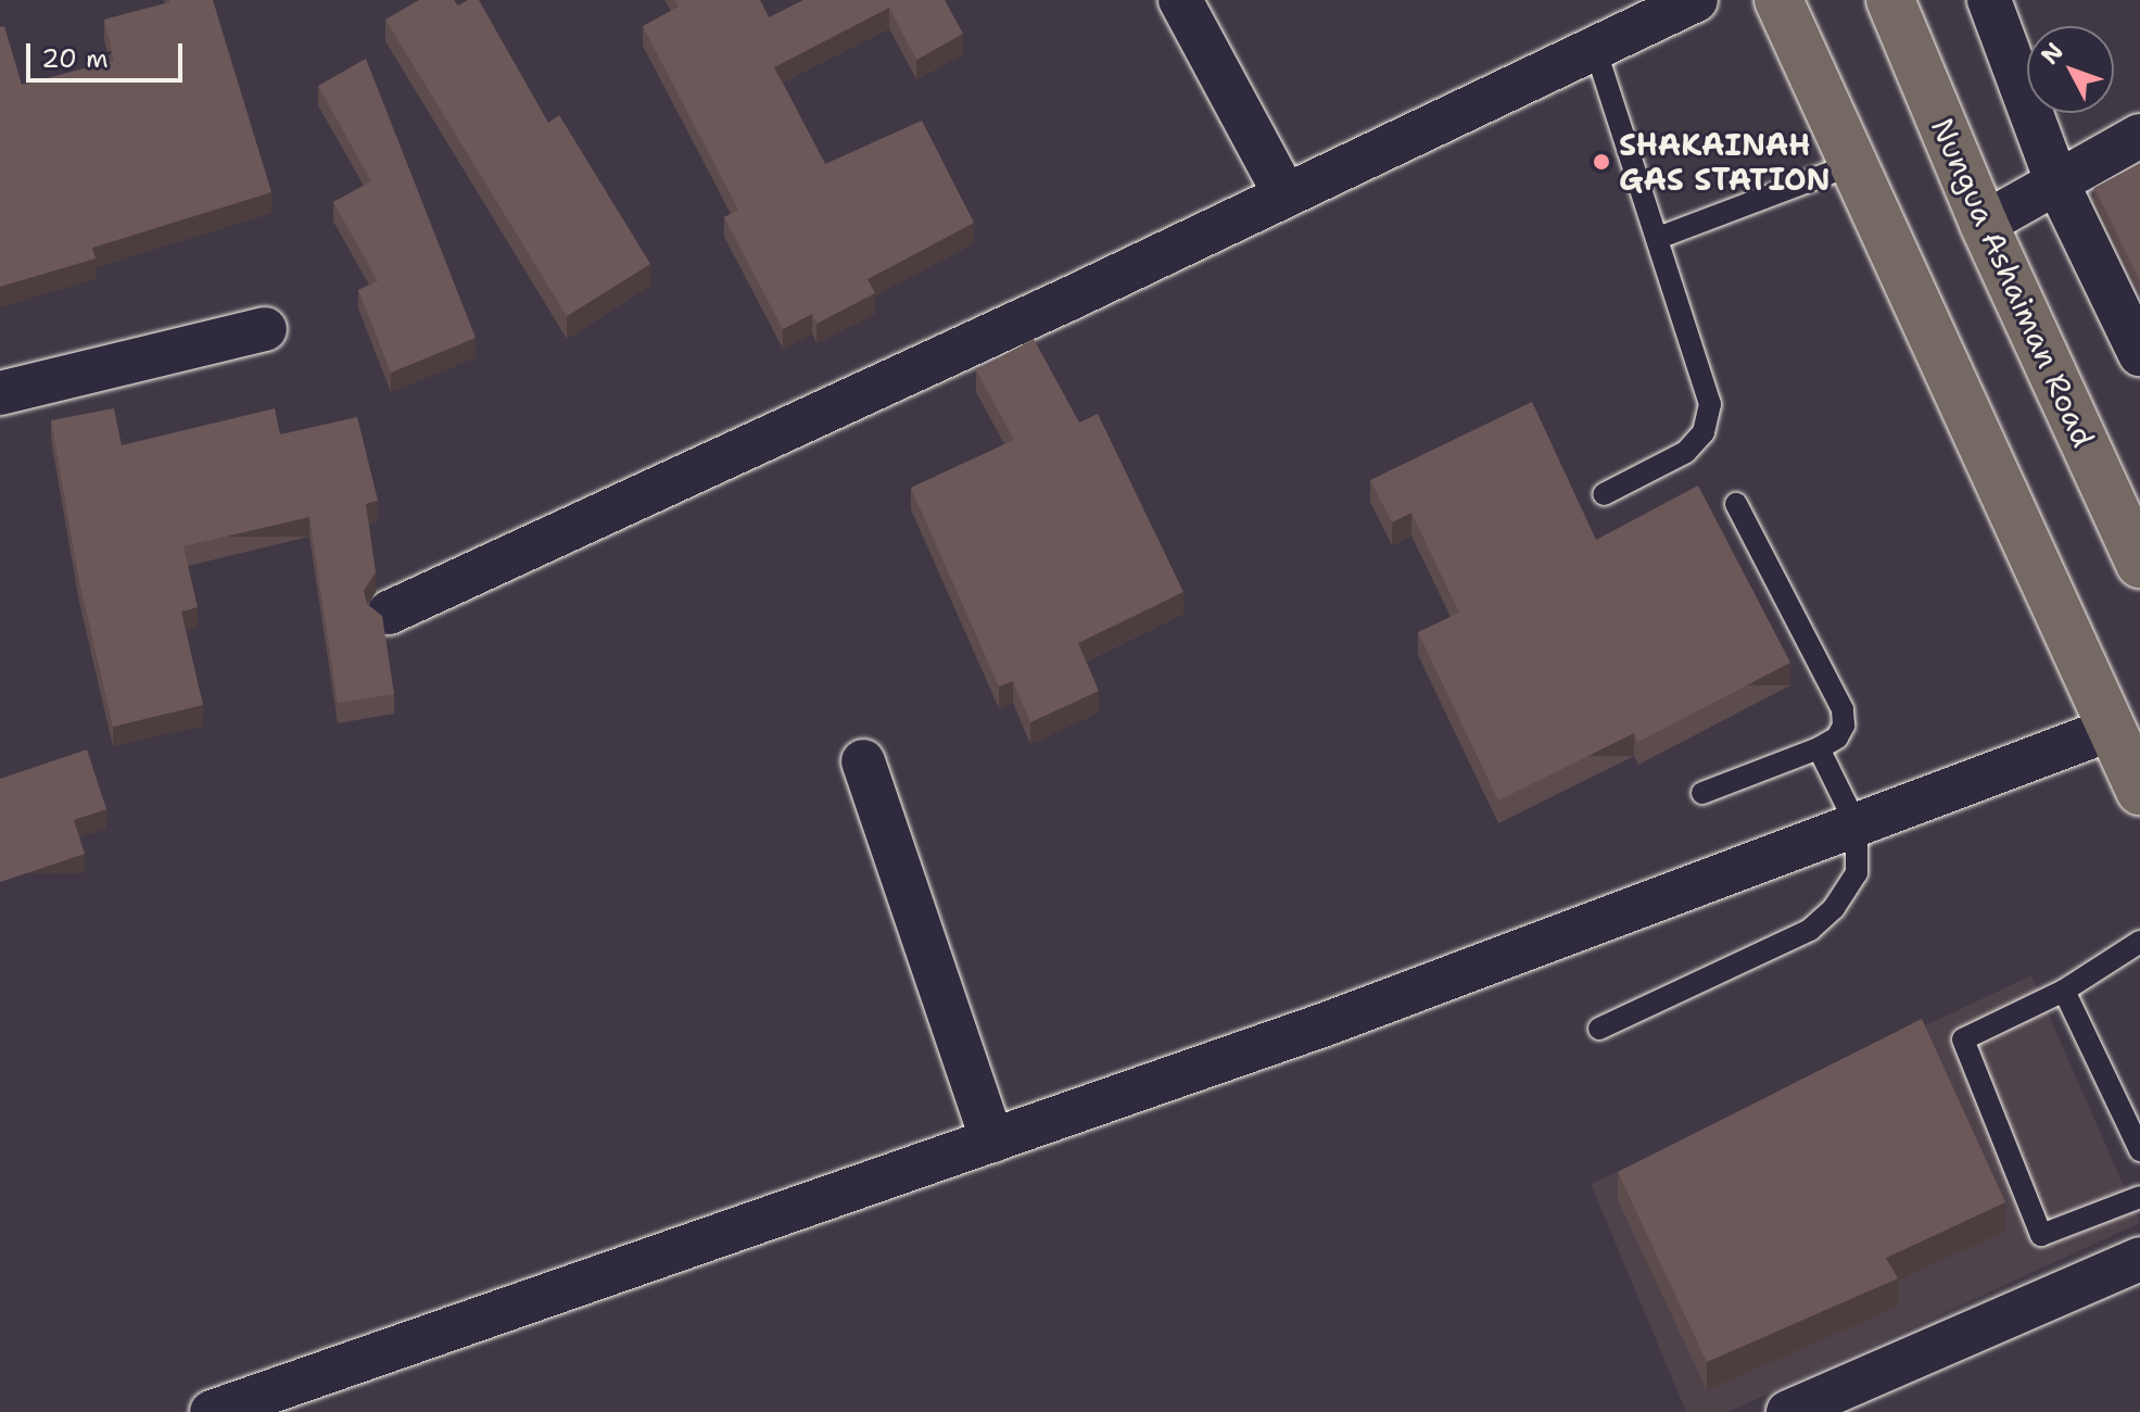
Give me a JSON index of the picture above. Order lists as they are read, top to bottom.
{
  "streets": {
    "main road": ["Nungua Ashaiman Road"]
  },
  "places": ["SHAKAINAH GAS STATION"],
  "scale_bar": "20 m",
  "north": "top left"
}
